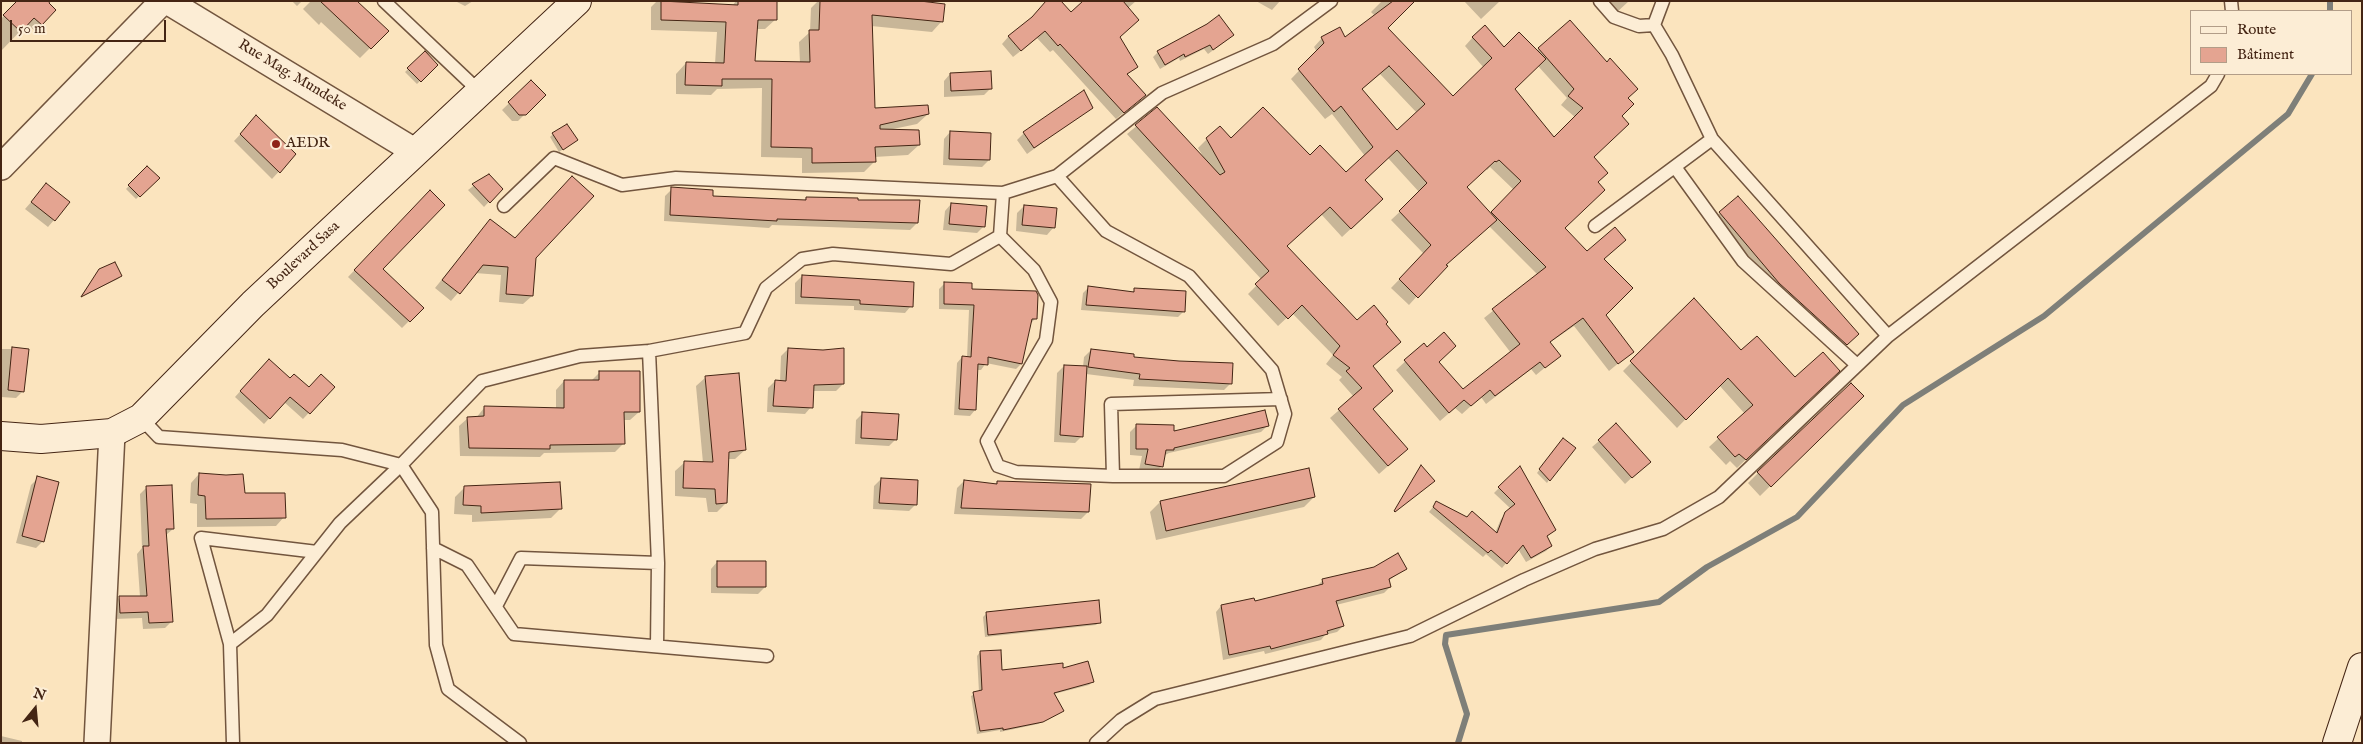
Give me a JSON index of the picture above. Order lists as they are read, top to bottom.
{
  "streets": {
    "street": ["Rue Mag. Mundeke", "Boulevard Sasa"]
  },
  "crossings": [
    ["Rue Mag. Mundeke", "Boulevard Sasa"]
  ],
  "places": ["AEDR"],
  "legend": ["Route", "Bâtiment"],
  "scale_bar": "50 m",
  "north": "top"
}
